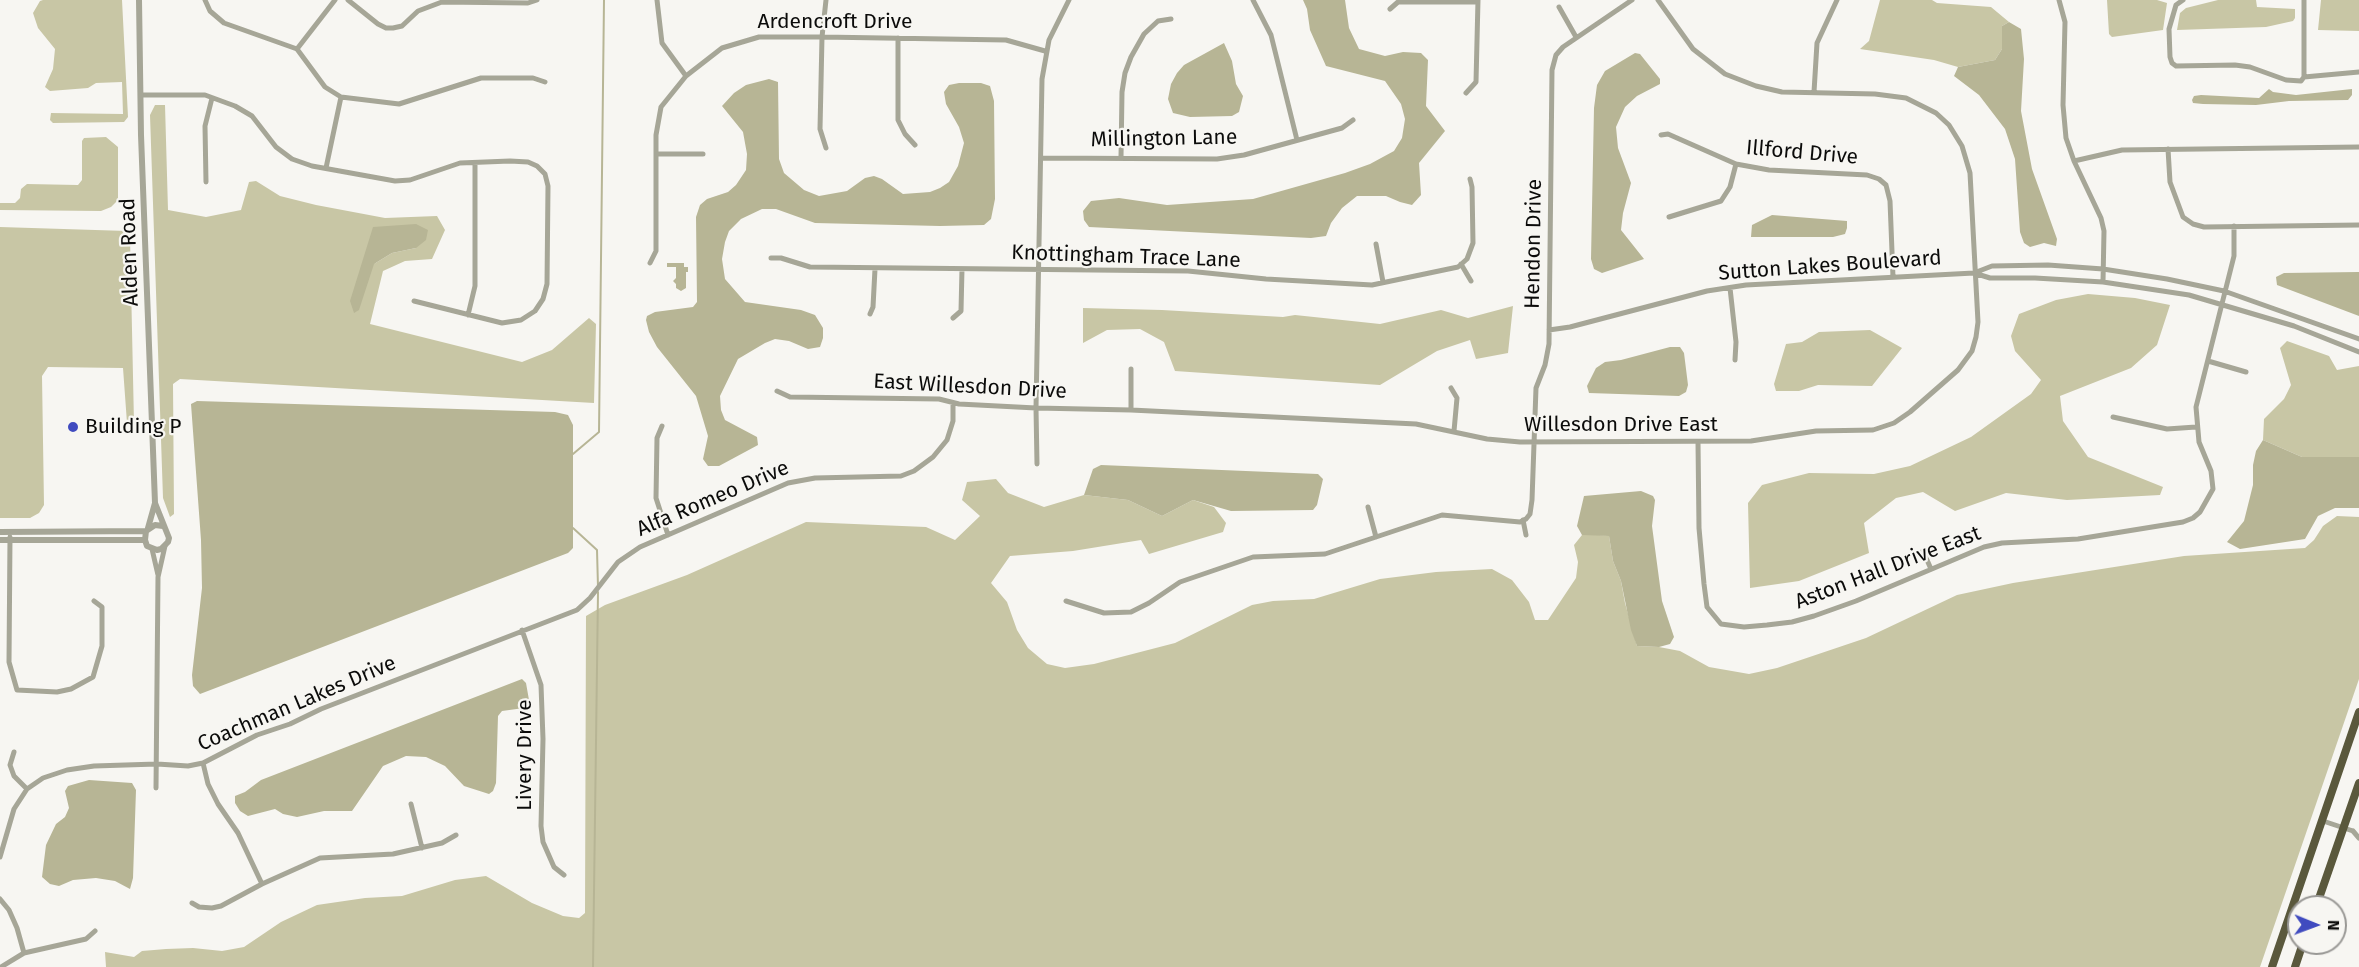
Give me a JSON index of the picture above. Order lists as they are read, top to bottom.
{
  "streets": {
    "street": [
      "Ardencroft Drive",
      "Millington Lane",
      "Illford Drive",
      "Hendon Drive",
      "Alden Road",
      "Knottingham Trace Lane",
      "Sutton Lakes Boulevard",
      "East Willesdon Drive",
      "Willesdon Drive East",
      "Alfa Romeo Drive",
      "Aston Hall Drive East",
      "Coachman Lakes Drive",
      "Livery Drive"
    ]
  },
  "crossings": [
    ["Illford Drive", "Sutton Lakes Boulevard"],
    ["Hendon Drive", "Sutton Lakes Boulevard"],
    ["Hendon Drive", "Willesdon Drive East"],
    ["Sutton Lakes Boulevard", "Willesdon Drive East"],
    ["East Willesdon Drive", "Willesdon Drive East"],
    ["East Willesdon Drive", "Alfa Romeo Drive"],
    ["Willesdon Drive East", "Aston Hall Drive East"],
    ["Alfa Romeo Drive", "Coachman Lakes Drive"],
    ["Coachman Lakes Drive", "Livery Drive"]
  ],
  "places": ["Building P"],
  "north": "right"
}
